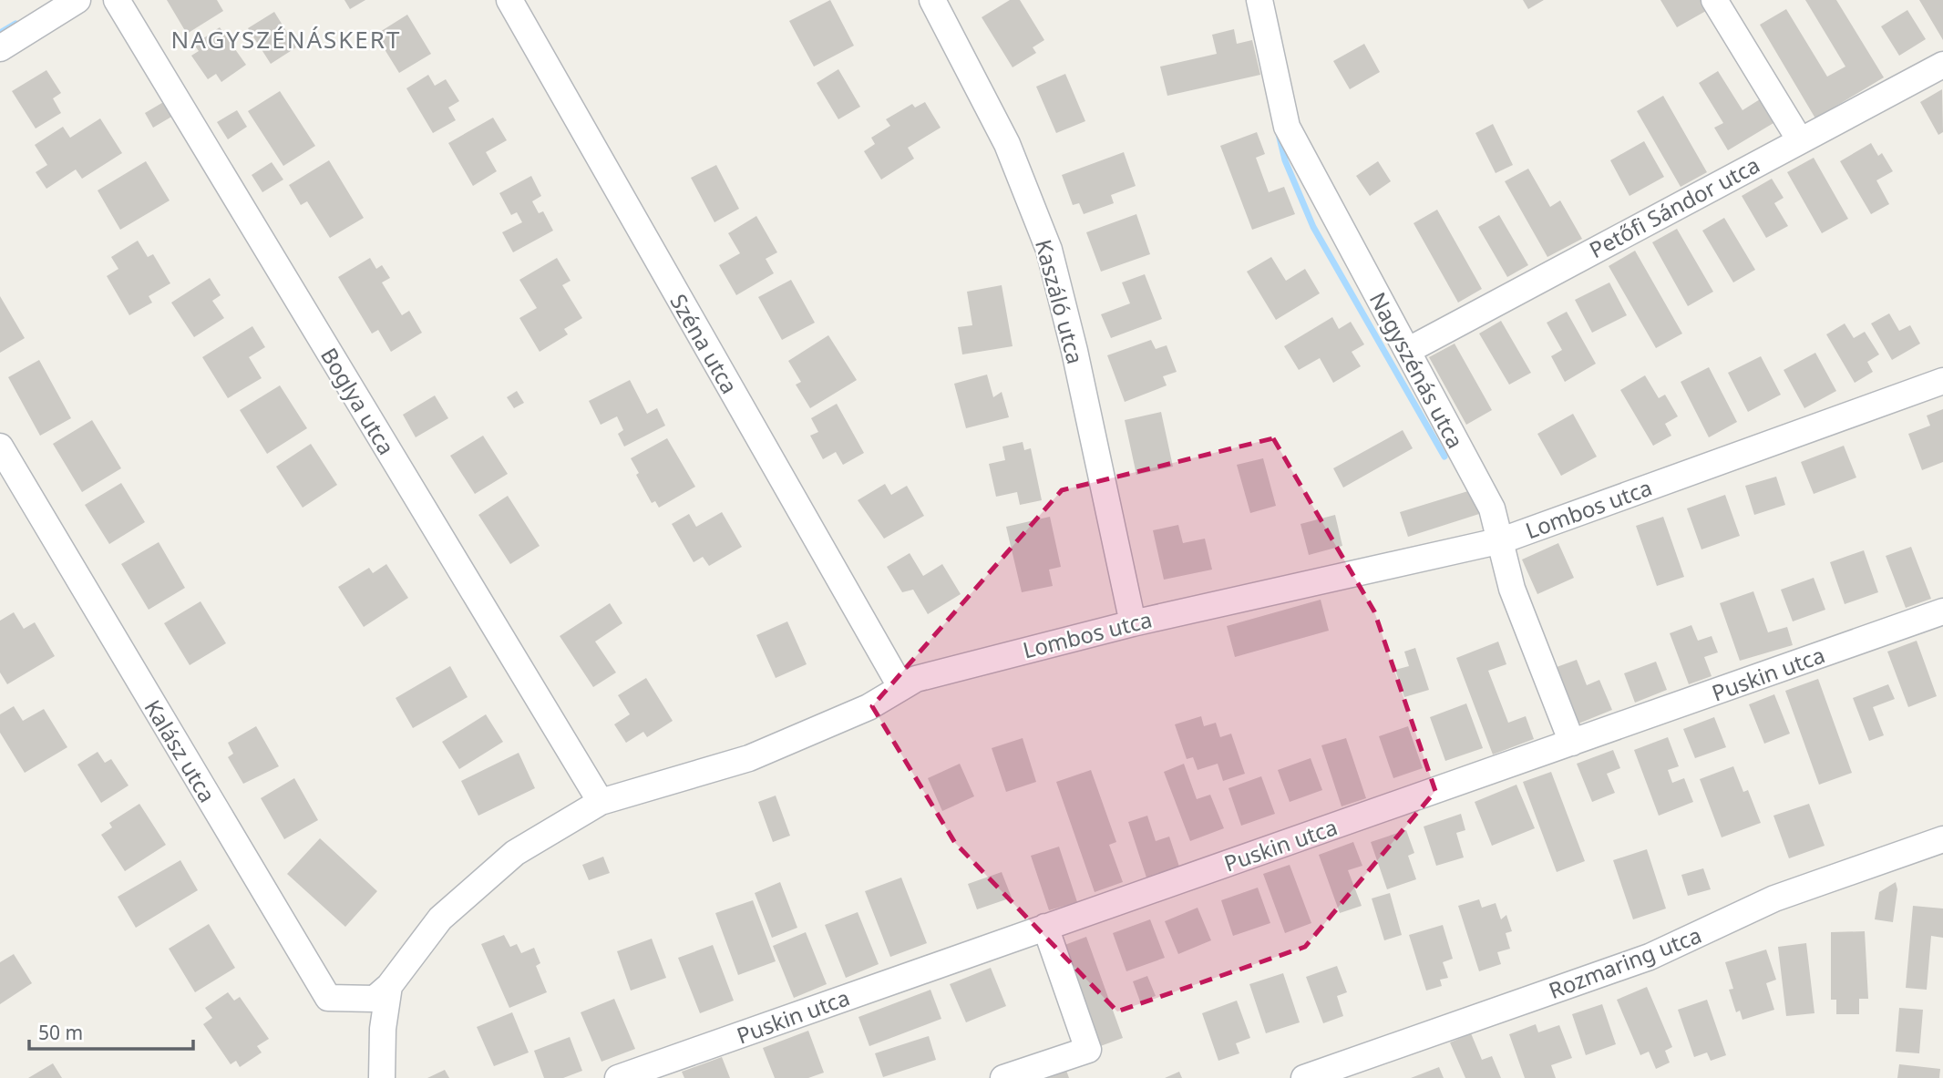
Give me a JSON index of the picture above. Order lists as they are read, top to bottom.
{
  "streets": {
    "street": [
      "Petőfi Sándor utca",
      "Kaszáló utca",
      "Széna utca",
      "Nagyszénás utca",
      "Boglya utca",
      "Lombos utca",
      "Puskin utca",
      "Kalász utca",
      "Rozmaring utca"
    ]
  },
  "crossings": [
    ["Petőfi Sándor utca", "Nagyszénás utca"],
    ["Kaszáló utca", "Lombos utca"],
    ["Széna utca", "Lombos utca"],
    ["Nagyszénás utca", "Lombos utca"],
    ["Nagyszénás utca", "Puskin utca"],
    ["Boglya utca", "Lombos utca"],
    ["Lombos utca", "Kalász utca"]
  ],
  "districts": ["NAGYSZÉNÁSKERT"],
  "scale_bar": "50 m"
}
